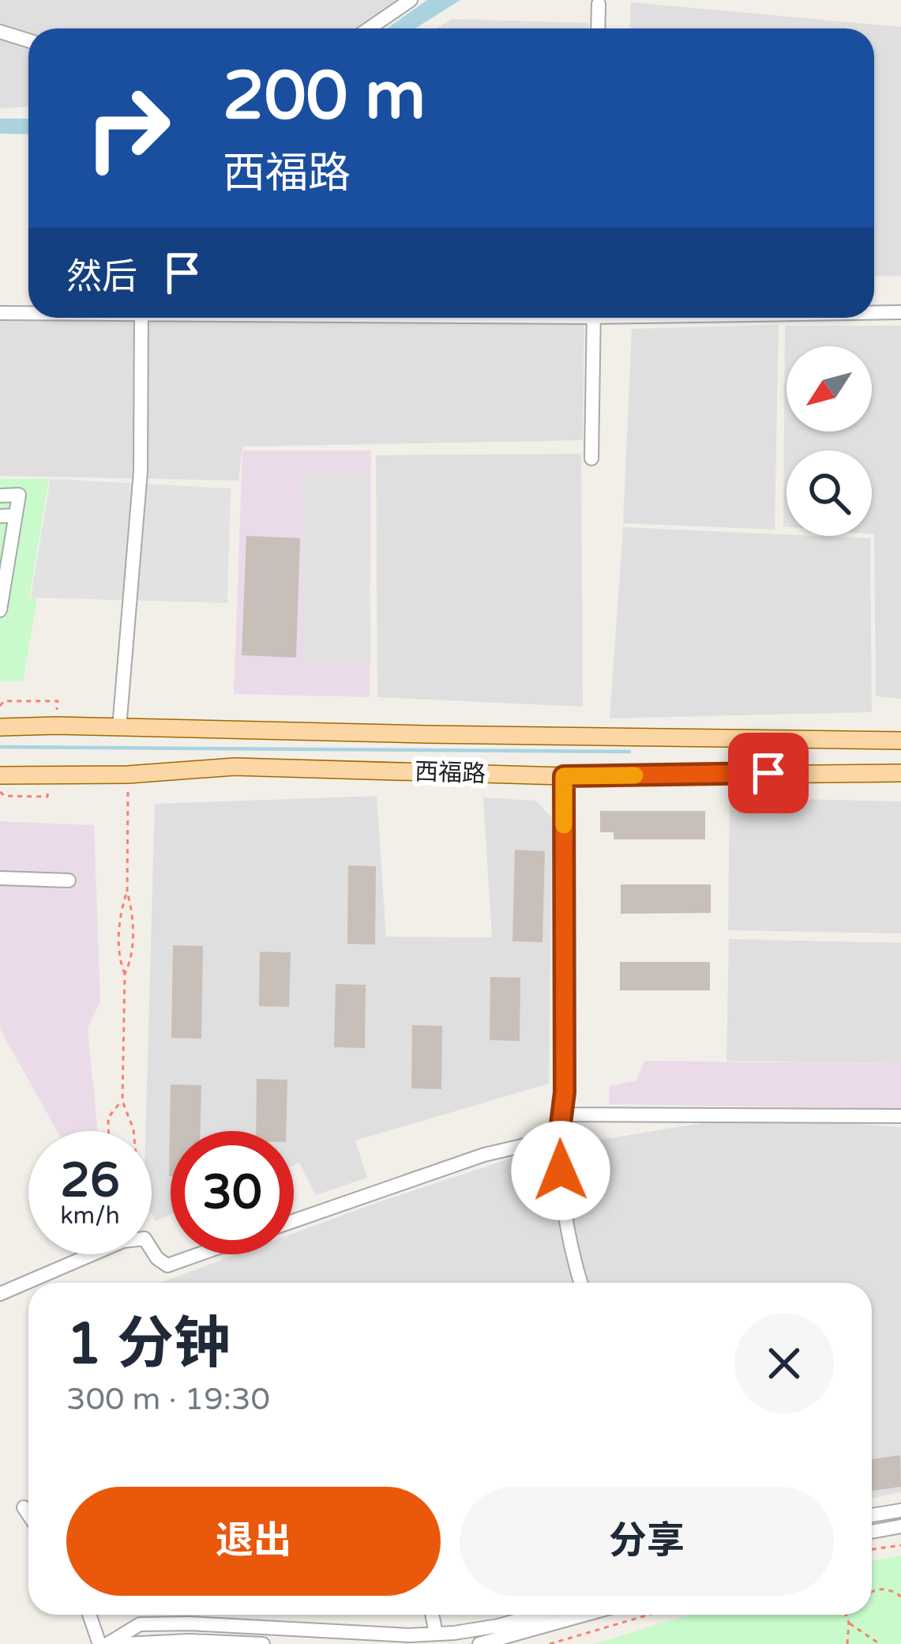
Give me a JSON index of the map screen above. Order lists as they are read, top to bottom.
{
  "streets": {
    "main road": ["西福路"]
  },
  "north": "bottom left",
  "page": {
    "turn": ["200 m", "西福路"],
    "then": "然后",
    "speed": "26 km/h",
    "limit": "30",
    "heading": ["1 分钟", "300 m · 19:30"],
    "buttons": ["退出", "分享"]
  }
}
